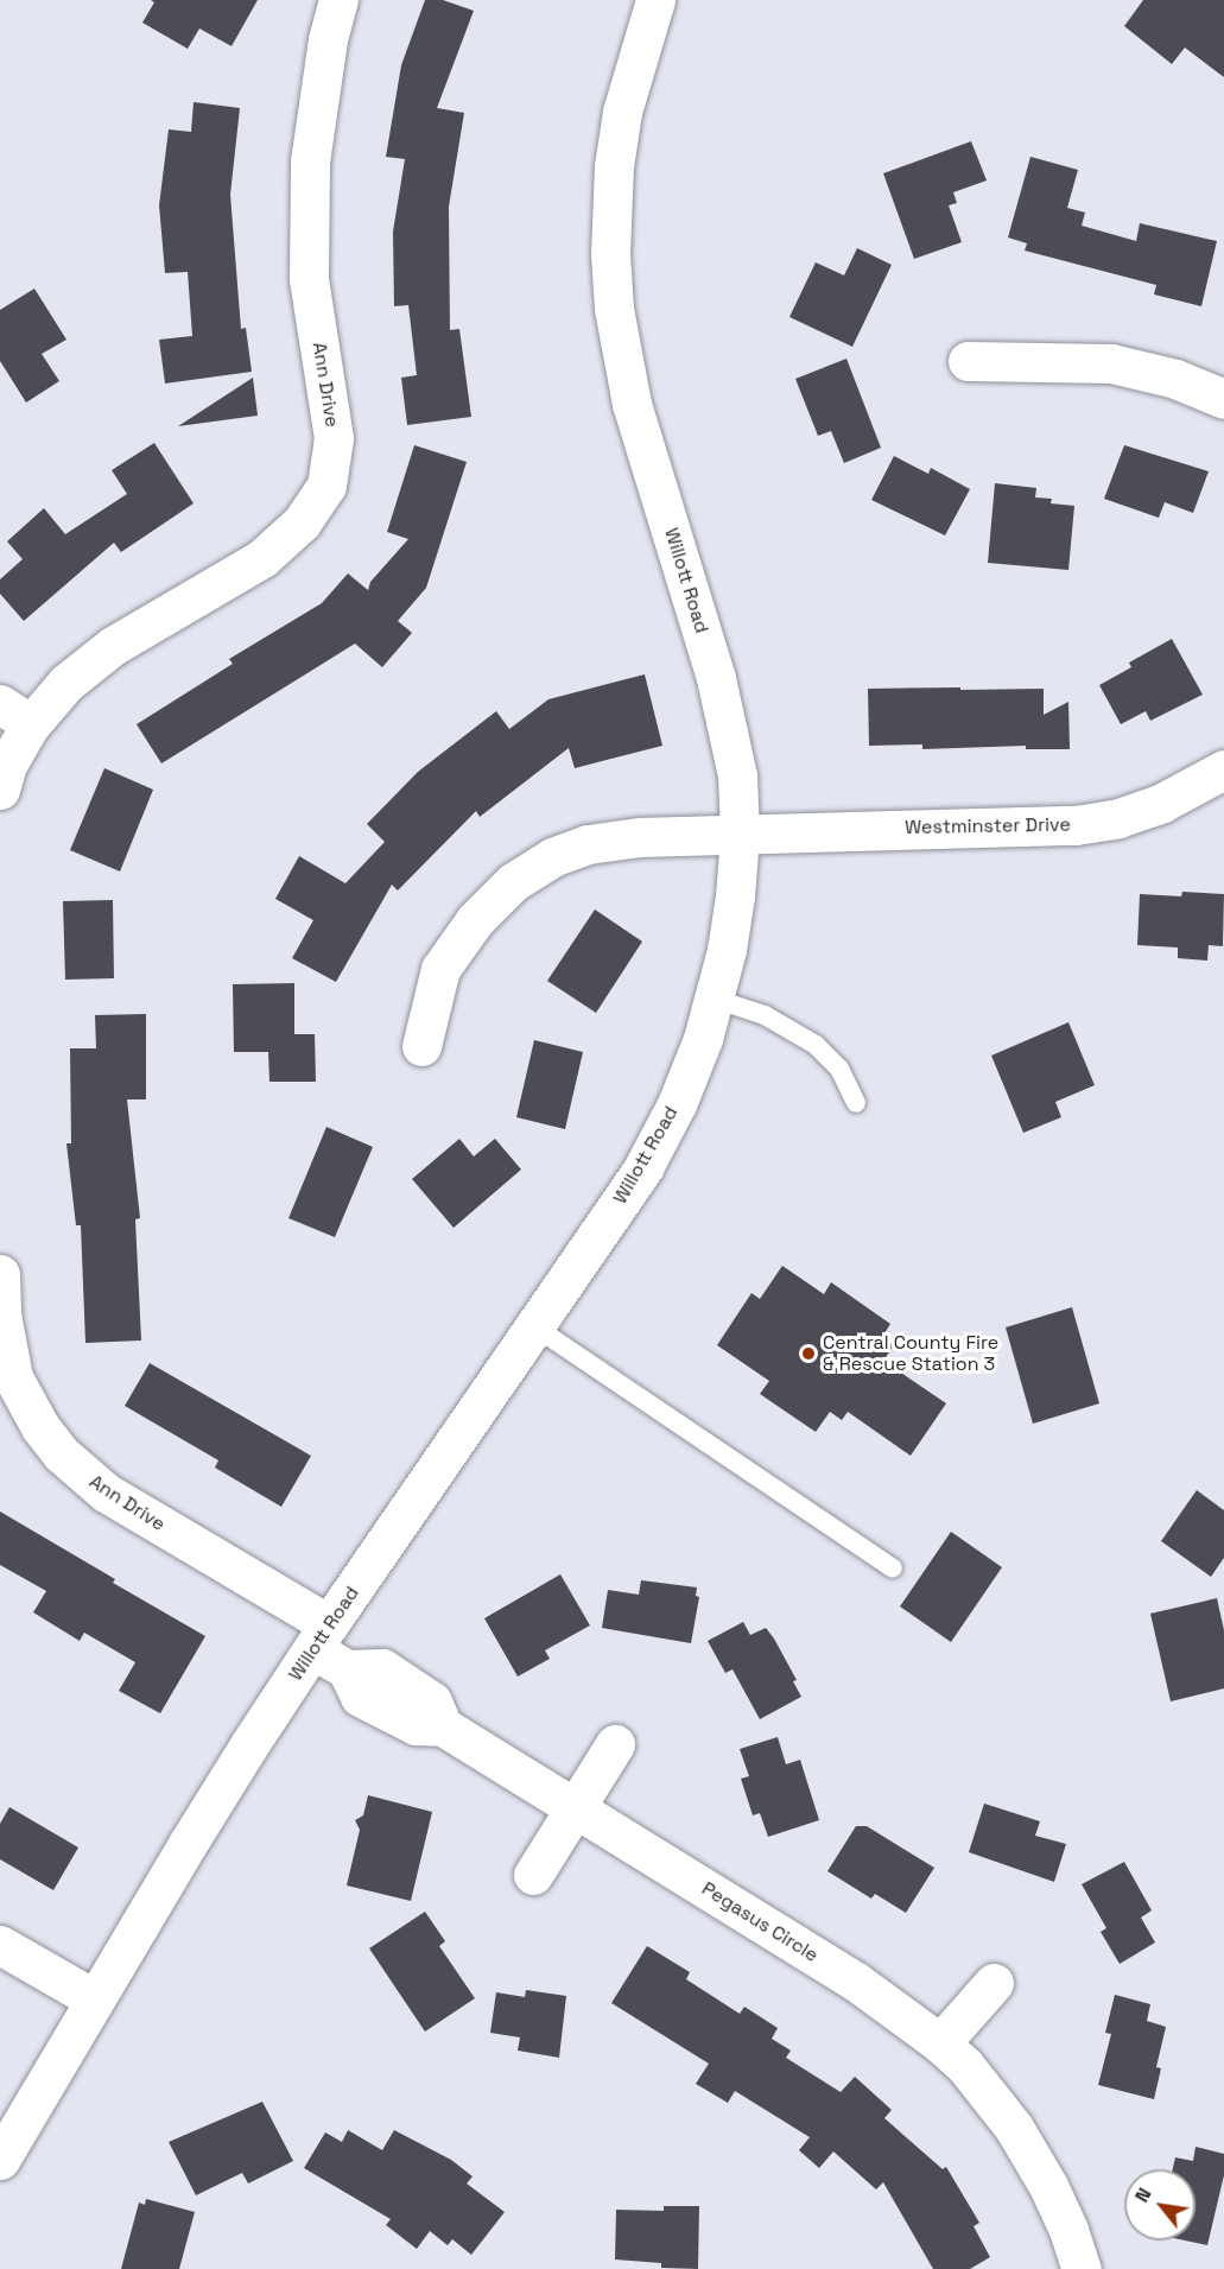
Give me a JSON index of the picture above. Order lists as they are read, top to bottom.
{
  "streets": {
    "street": [
      "Ann Drive",
      "Willott Road",
      "Westminster Drive",
      "Pegasus Circle"
    ]
  },
  "crossings": [
    ["Ann Drive", "Willott Road"],
    ["Ann Drive", "Pegasus Circle"],
    ["Willott Road", "Westminster Drive"],
    ["Willott Road", "Pegasus Circle"]
  ],
  "places": ["Central County Fire & Rescue Station 3"],
  "north": "top left"
}
